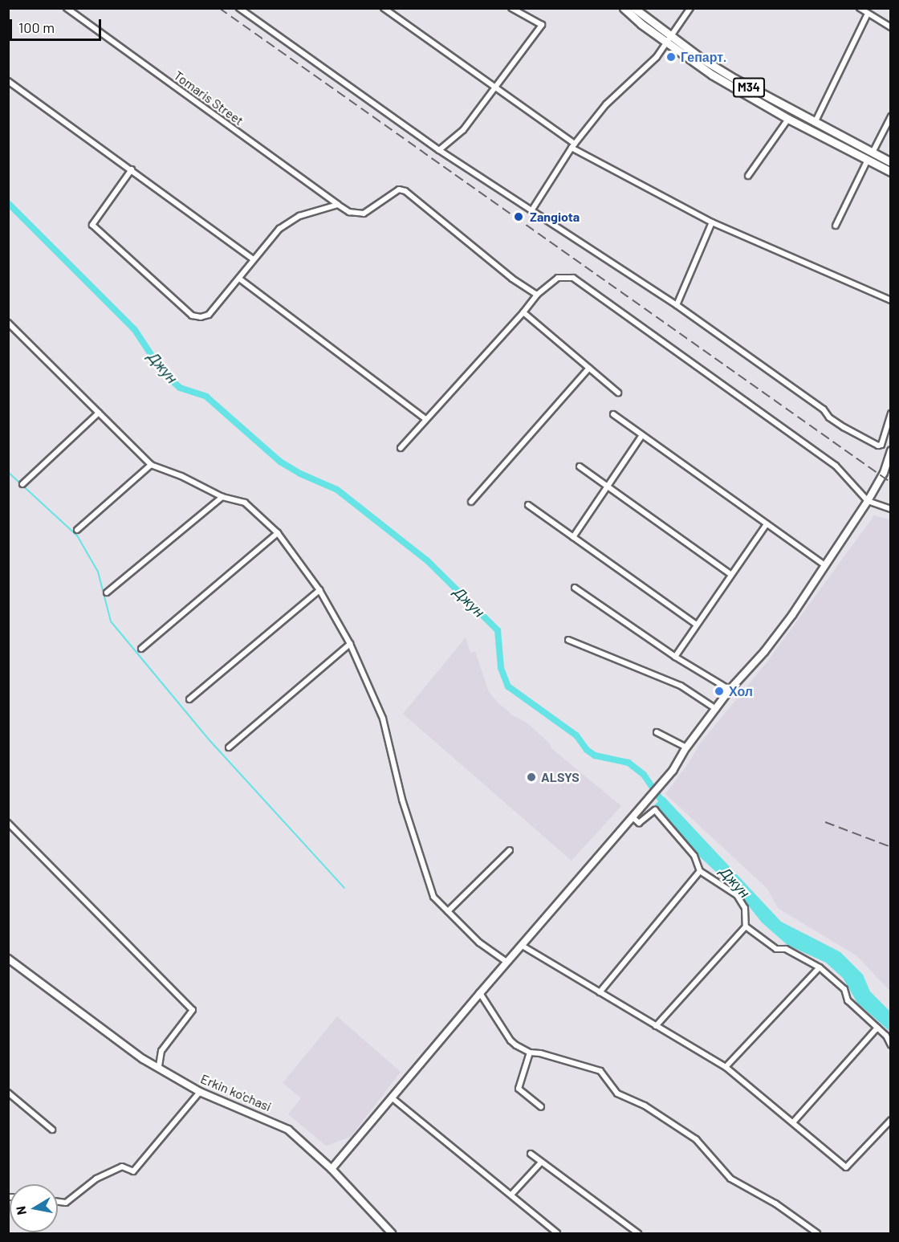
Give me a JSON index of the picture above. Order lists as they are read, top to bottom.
{
  "streets": {
    "main road": ["M34", "Erkin ko'chasi"],
    "street": ["Tomaris Street"]
  },
  "water": ["Джун"],
  "places": [
    "Гепарт.",
    "Zangiota",
    "Хол",
    "ALSYS"
  ],
  "scale_bar": "100 m",
  "north": "left"
}
